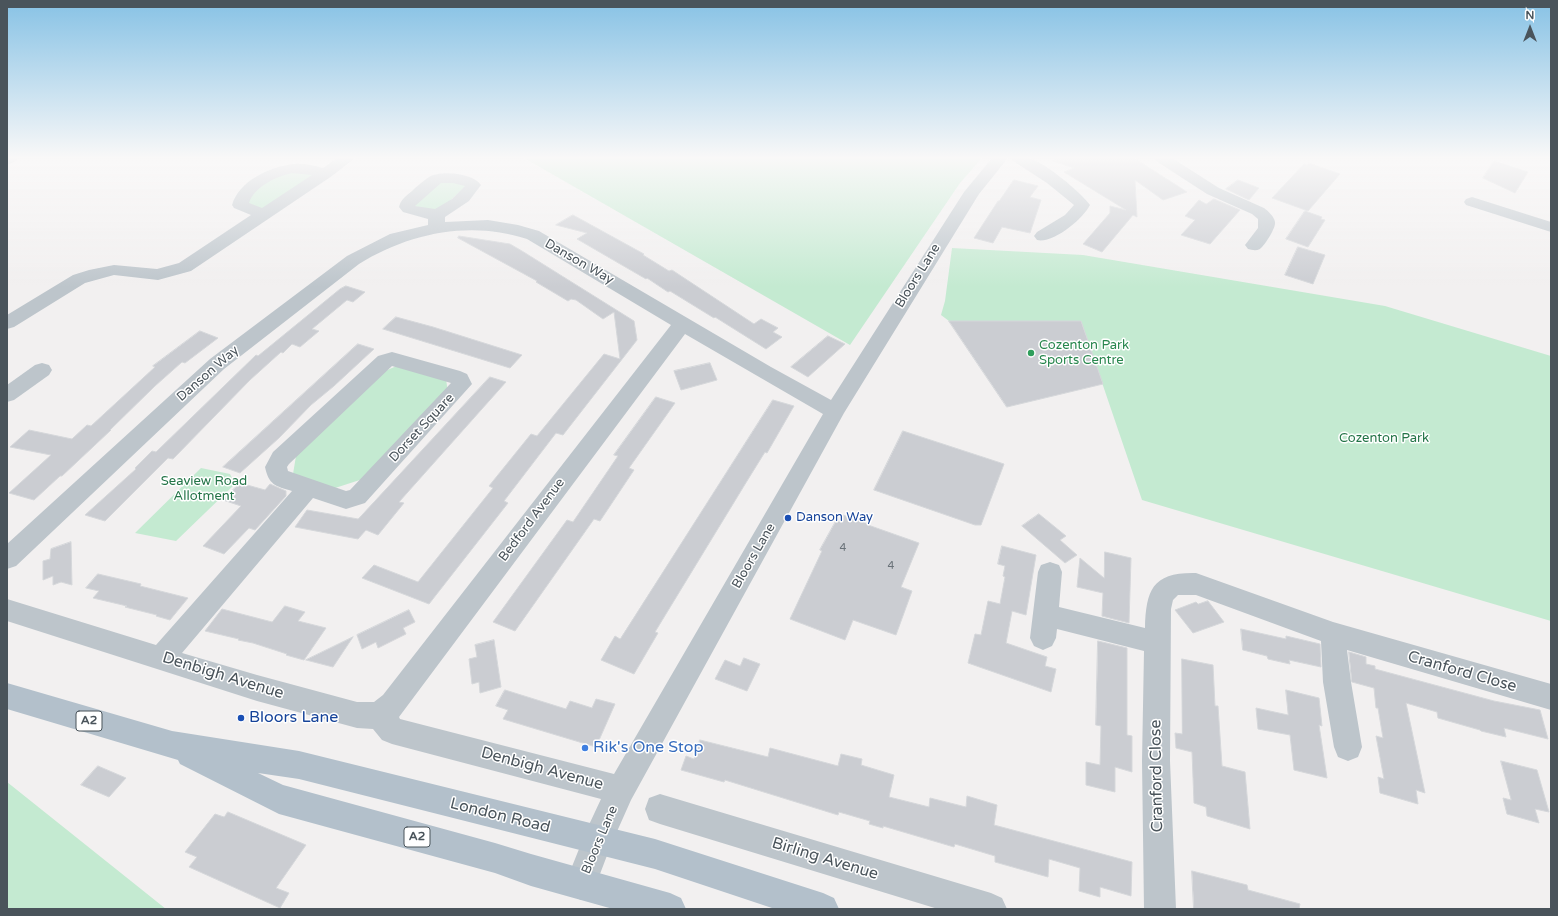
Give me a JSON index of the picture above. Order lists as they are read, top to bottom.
{
  "streets": {
    "main road": ["A2", "London Road"],
    "street": [
      "Danson Way",
      "Bloors Lane",
      "Dorset Square",
      "Bedford Avenue",
      "Cranford Close",
      "Denbigh Avenue",
      "Birling Avenue"
    ]
  },
  "crossings": [
    ["Danson Way", "Bloors Lane"],
    ["Danson Way", "Bedford Avenue"],
    ["Bloors Lane", "Denbigh Avenue"],
    ["Bloors Lane", "London Road"],
    ["Bedford Avenue", "Denbigh Avenue"]
  ],
  "parks": ["Cozenton Park", "Seaview Road Allotment"],
  "places": [
    "Cozenton Park Sports Centre",
    "Danson Way",
    "Bloors Lane",
    "Rik's One Stop"
  ],
  "house_numbers": ["4", "4"],
  "north": "top"
}
